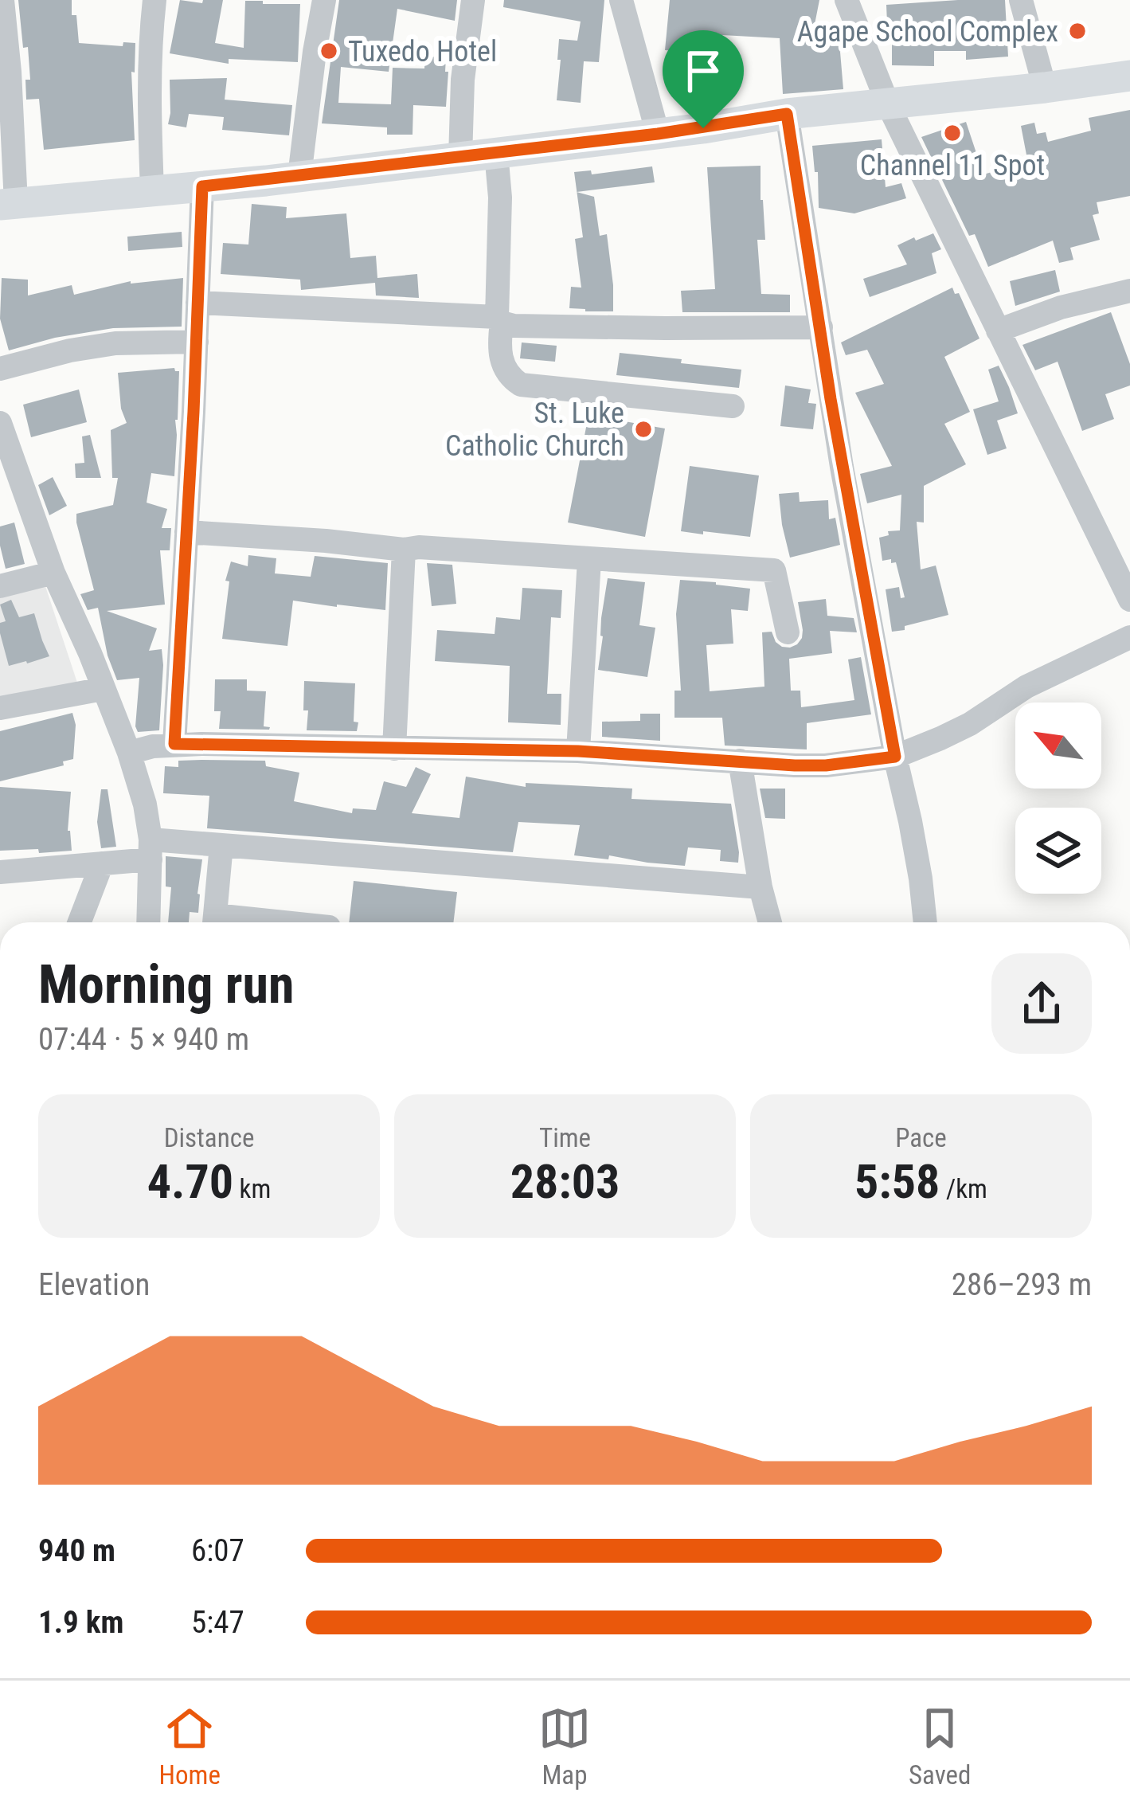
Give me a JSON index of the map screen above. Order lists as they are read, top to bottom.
{
  "places": [
    "Agape School Complex",
    "Tuxedo Hotel",
    "Channel 11 Spot",
    "St. Luke Catholic Church"
  ],
  "north": "top left",
  "page": {
    "heading": ["Morning run", "07:44 · 5 × 940 m"],
    "stats": [
      ["Distance", "4.70 km"],
      ["Time", "28:03"],
      ["Pace", "5:58 /km"]
    ],
    "chart": ["Elevation", "286–293 m"],
    "list": [
      {
        "name": "940 m",
        "note": "6:07"
      },
      {
        "name": "1.9 km",
        "note": "5:47"
      }
    ],
    "tabs": ["Home", "Map", "Saved"]
  }
}
